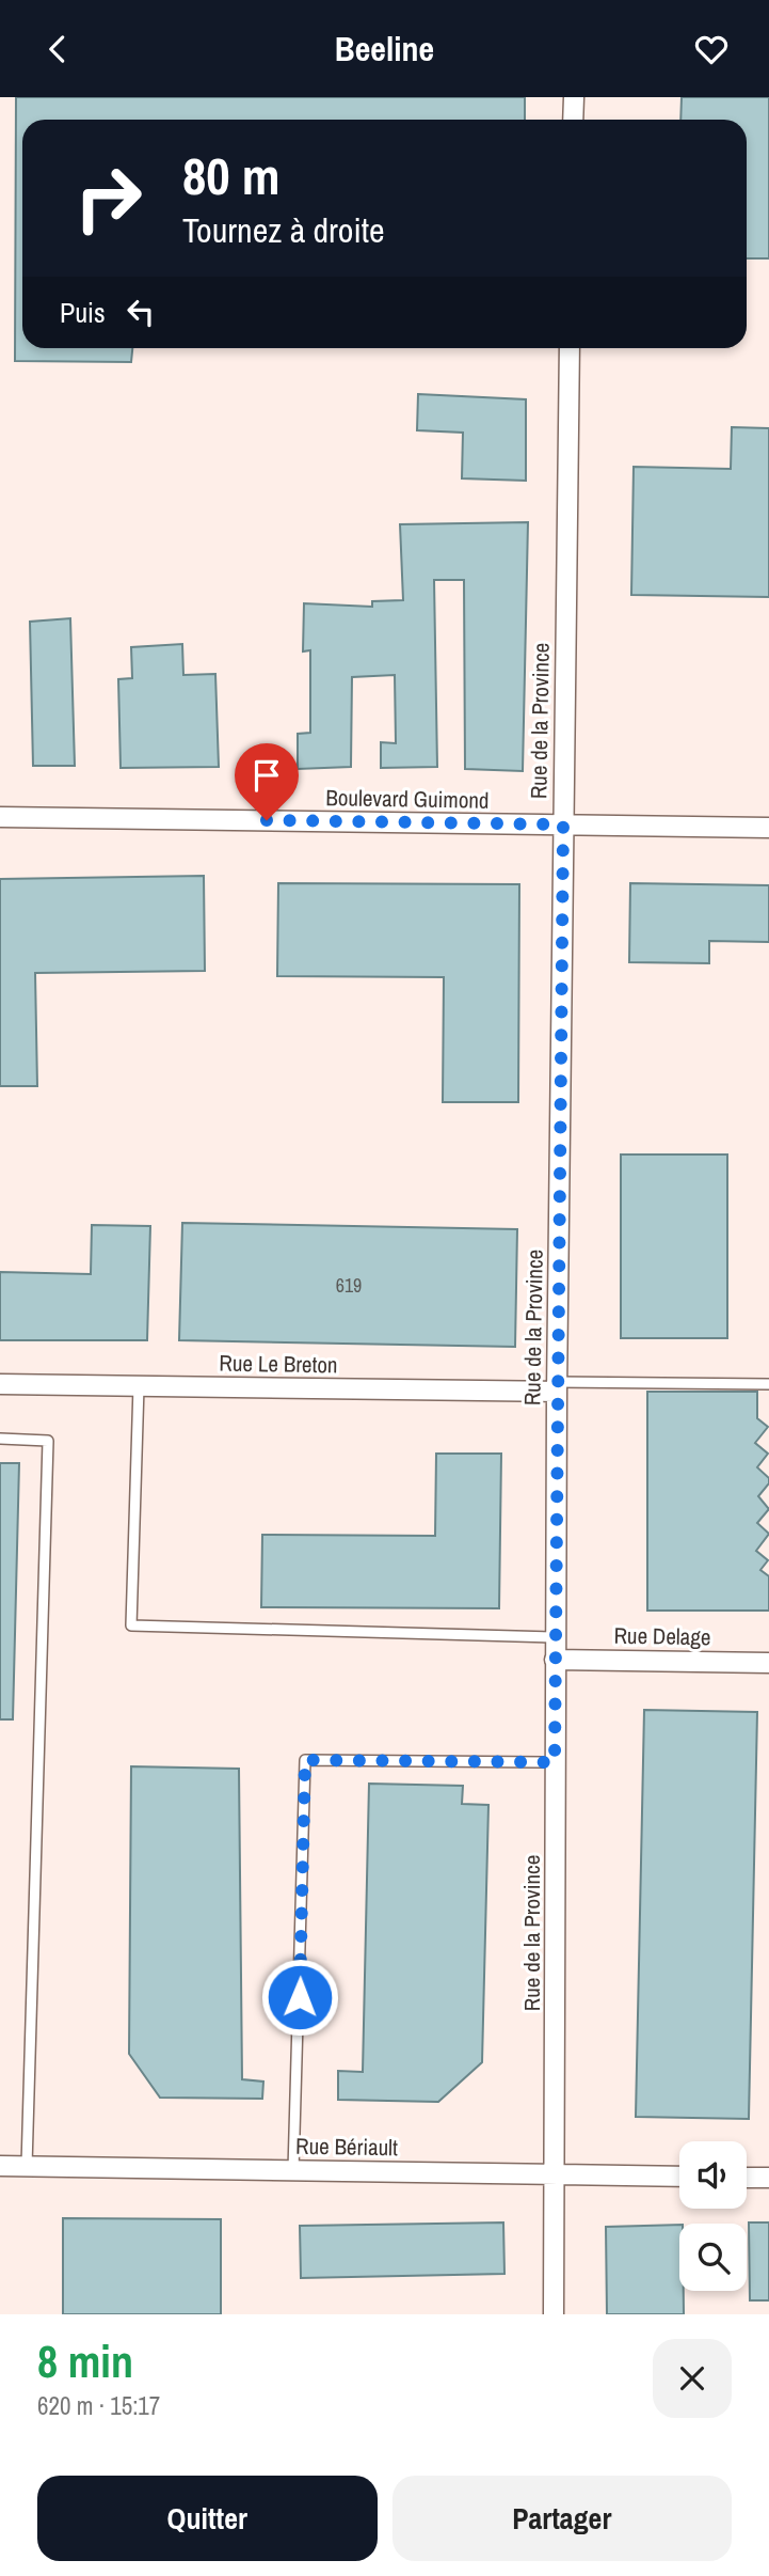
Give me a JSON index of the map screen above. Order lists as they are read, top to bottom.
{
  "streets": {
    "street": [
      "Rue de la Province",
      "Boulevard Guimond",
      "Rue Le Breton",
      "Rue Delage",
      "Rue Bériault"
    ]
  },
  "crossings": [
    ["Rue de la Province", "Boulevard Guimond"],
    ["Rue de la Province", "Rue Le Breton"],
    ["Rue de la Province", "Rue Delage"],
    ["Rue de la Province", "Rue Bériault"]
  ],
  "house_numbers": ["619"],
  "page": {
    "header": "Beeline",
    "turn": ["80 m", "Tournez à droite"],
    "then": "Puis",
    "heading": ["8 min", "620 m · 15:17"],
    "buttons": ["Quitter", "Partager"]
  }
}
